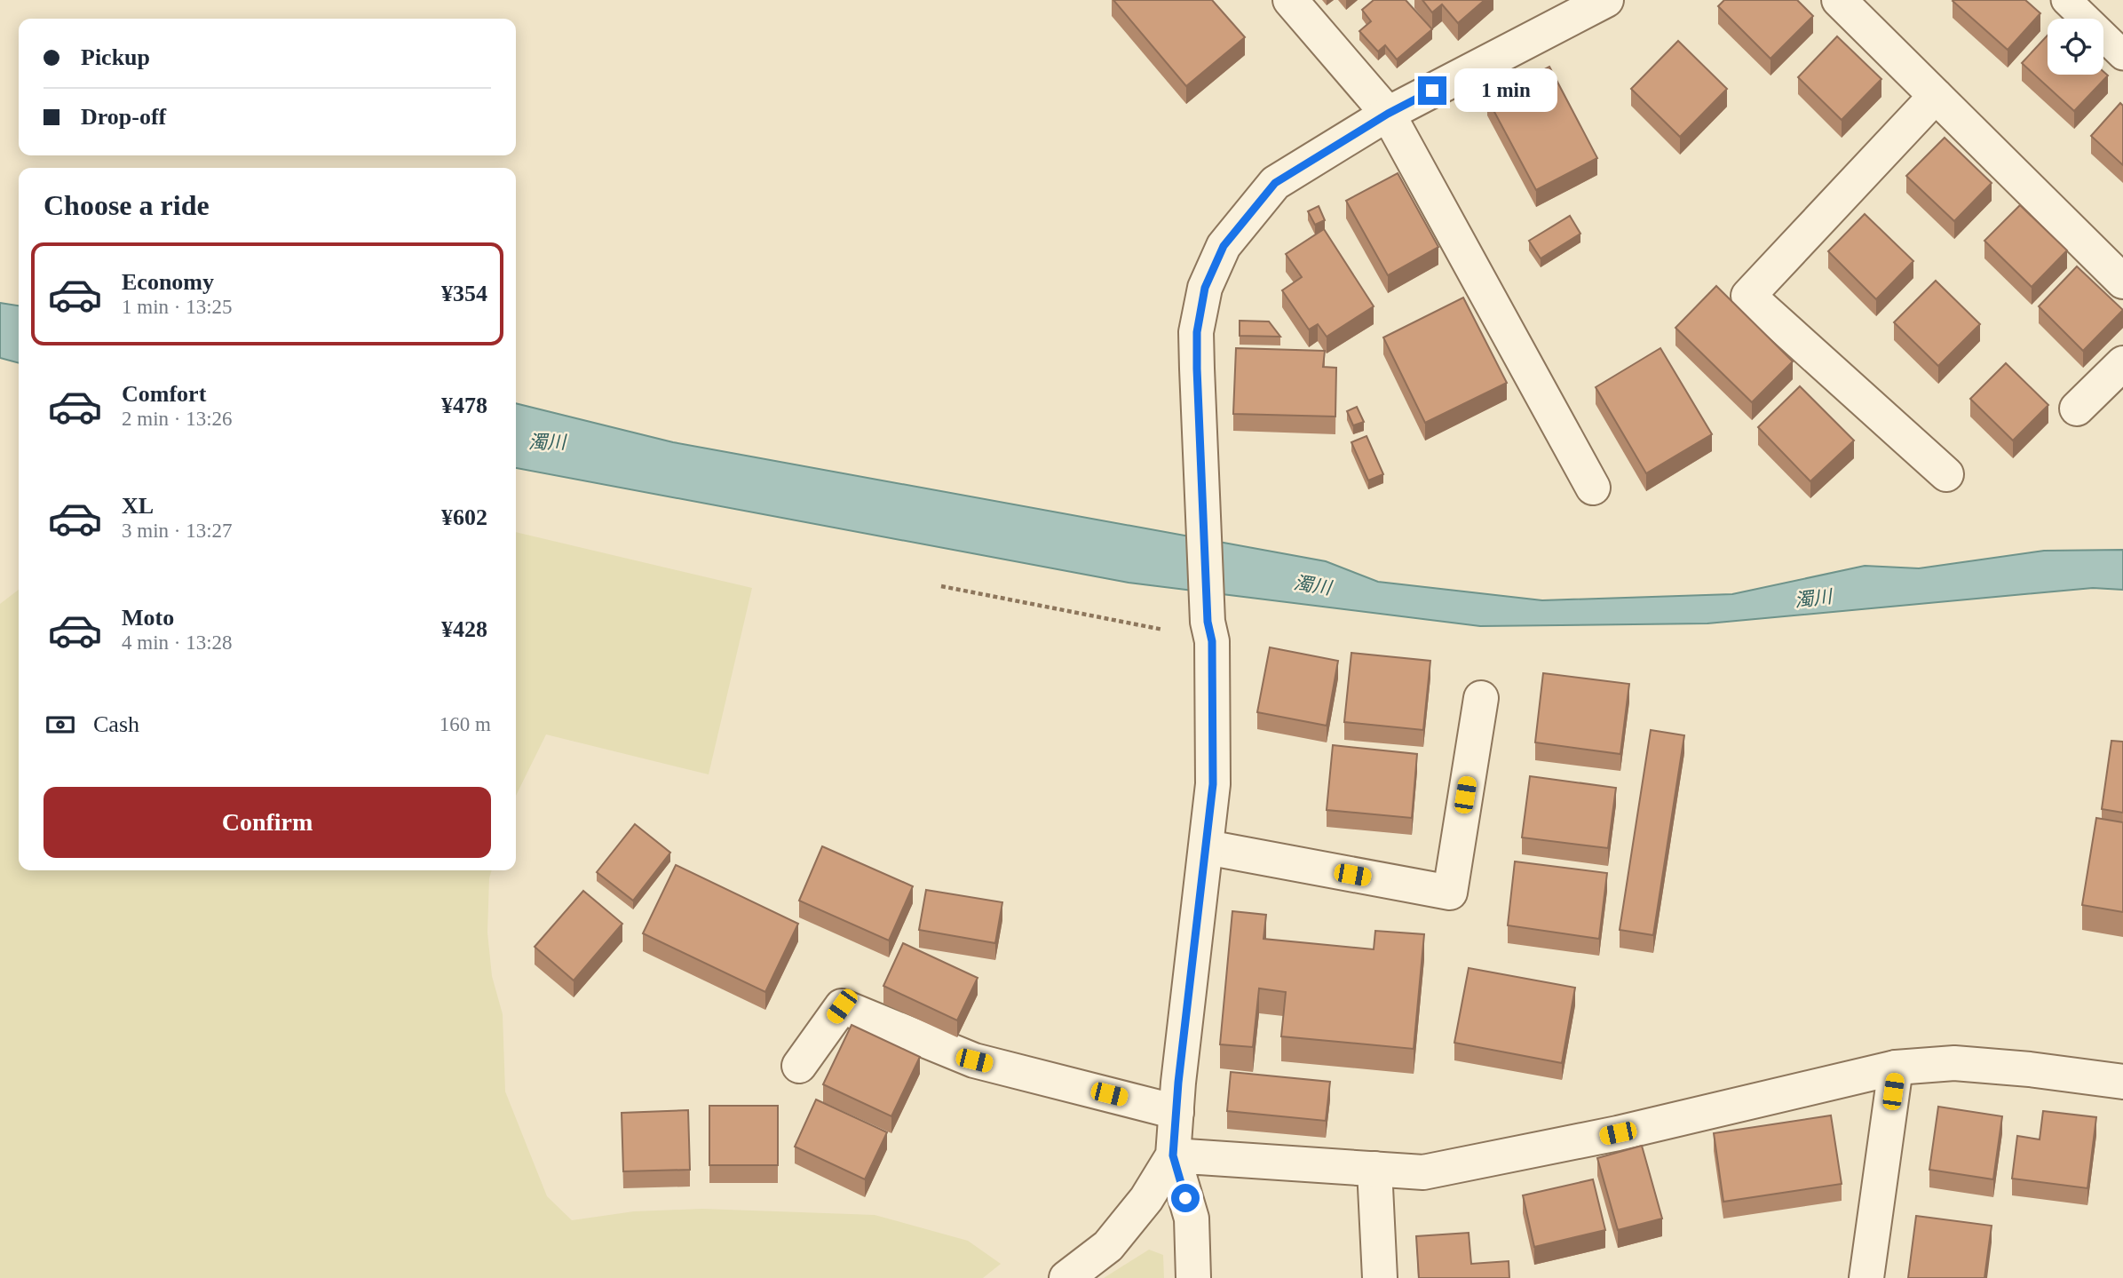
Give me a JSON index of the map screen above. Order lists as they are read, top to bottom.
{
  "water": ["濁川"],
  "page": {
    "banner": ["Pickup", "Drop-off"],
    "bubble": "1 min",
    "heading": "Choose a ride",
    "list": [
      {
        "name": "Economy",
        "note": "1 min · 13:25",
        "value": "¥354"
      },
      {
        "name": "Comfort",
        "note": "2 min · 13:26",
        "value": "¥478"
      },
      {
        "name": "XL",
        "note": "3 min · 13:27",
        "value": "¥602"
      },
      {
        "name": "Moto",
        "note": "4 min · 13:28",
        "value": "¥428"
      }
    ],
    "pay": ["Cash", "160 m"],
    "buttons": "Confirm"
  }
}
